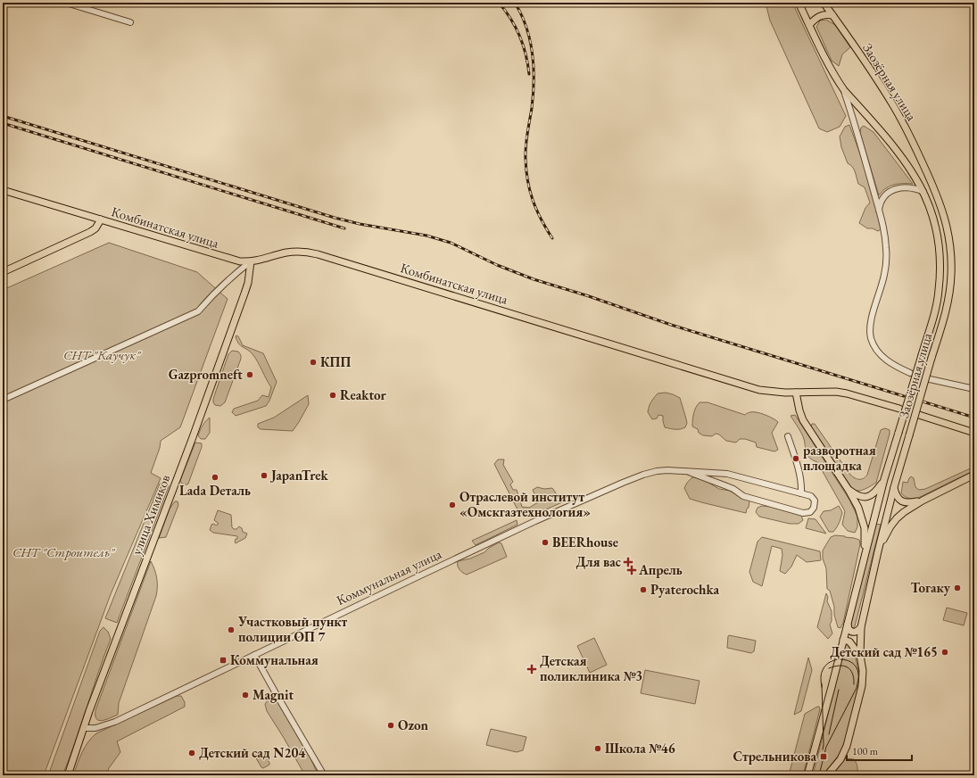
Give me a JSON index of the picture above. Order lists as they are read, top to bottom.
{
  "streets": {
    "main road": ["Заозёрная улица", "Комбинатская улица", "улица Химиков"],
    "street": ["Коммунальная улица"]
  },
  "crossings": [
    ["Комбинатская улица", "улица Химиков"],
    ["улица Химиков", "Коммунальная улица"]
  ],
  "parks": ["СНТ \"Каучук\"", "СНТ \"Строитель\""],
  "places": {
    "other": [
      "КПП",
      "Gazpromneft",
      "Reaktor",
      "разворотная площадка",
      "JapanTrek",
      "Lada Dеталь",
      "Отраслевой институт «Омскгазтехнология»",
      "BEERhouse",
      "Тогаку",
      "Pyaterochka",
      "Участковый пункт полиции ОП 7",
      "Детский сад №165",
      "Magnit",
      "Ozon",
      "Школа №46",
      "Детский сад N204"
    ],
    "health": ["Для вас", "Апрель", "Детская поликлиника №3"],
    "transit": ["Коммунальная", "Стрельникова"]
  },
  "scale_bar": "100 m"
}
